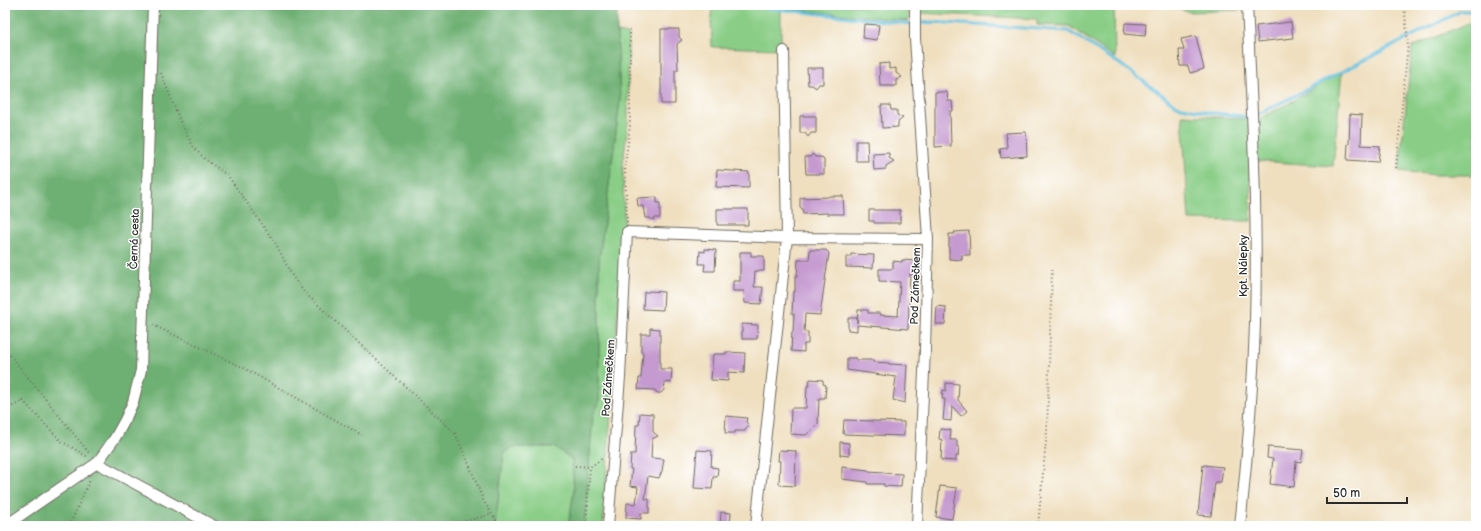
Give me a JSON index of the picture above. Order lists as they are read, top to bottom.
{
  "streets": {
    "street": ["Černá cesta", "Kpt. Nálepky", "Pod Zámečkem"]
  },
  "scale_bar": "50 m"
}
